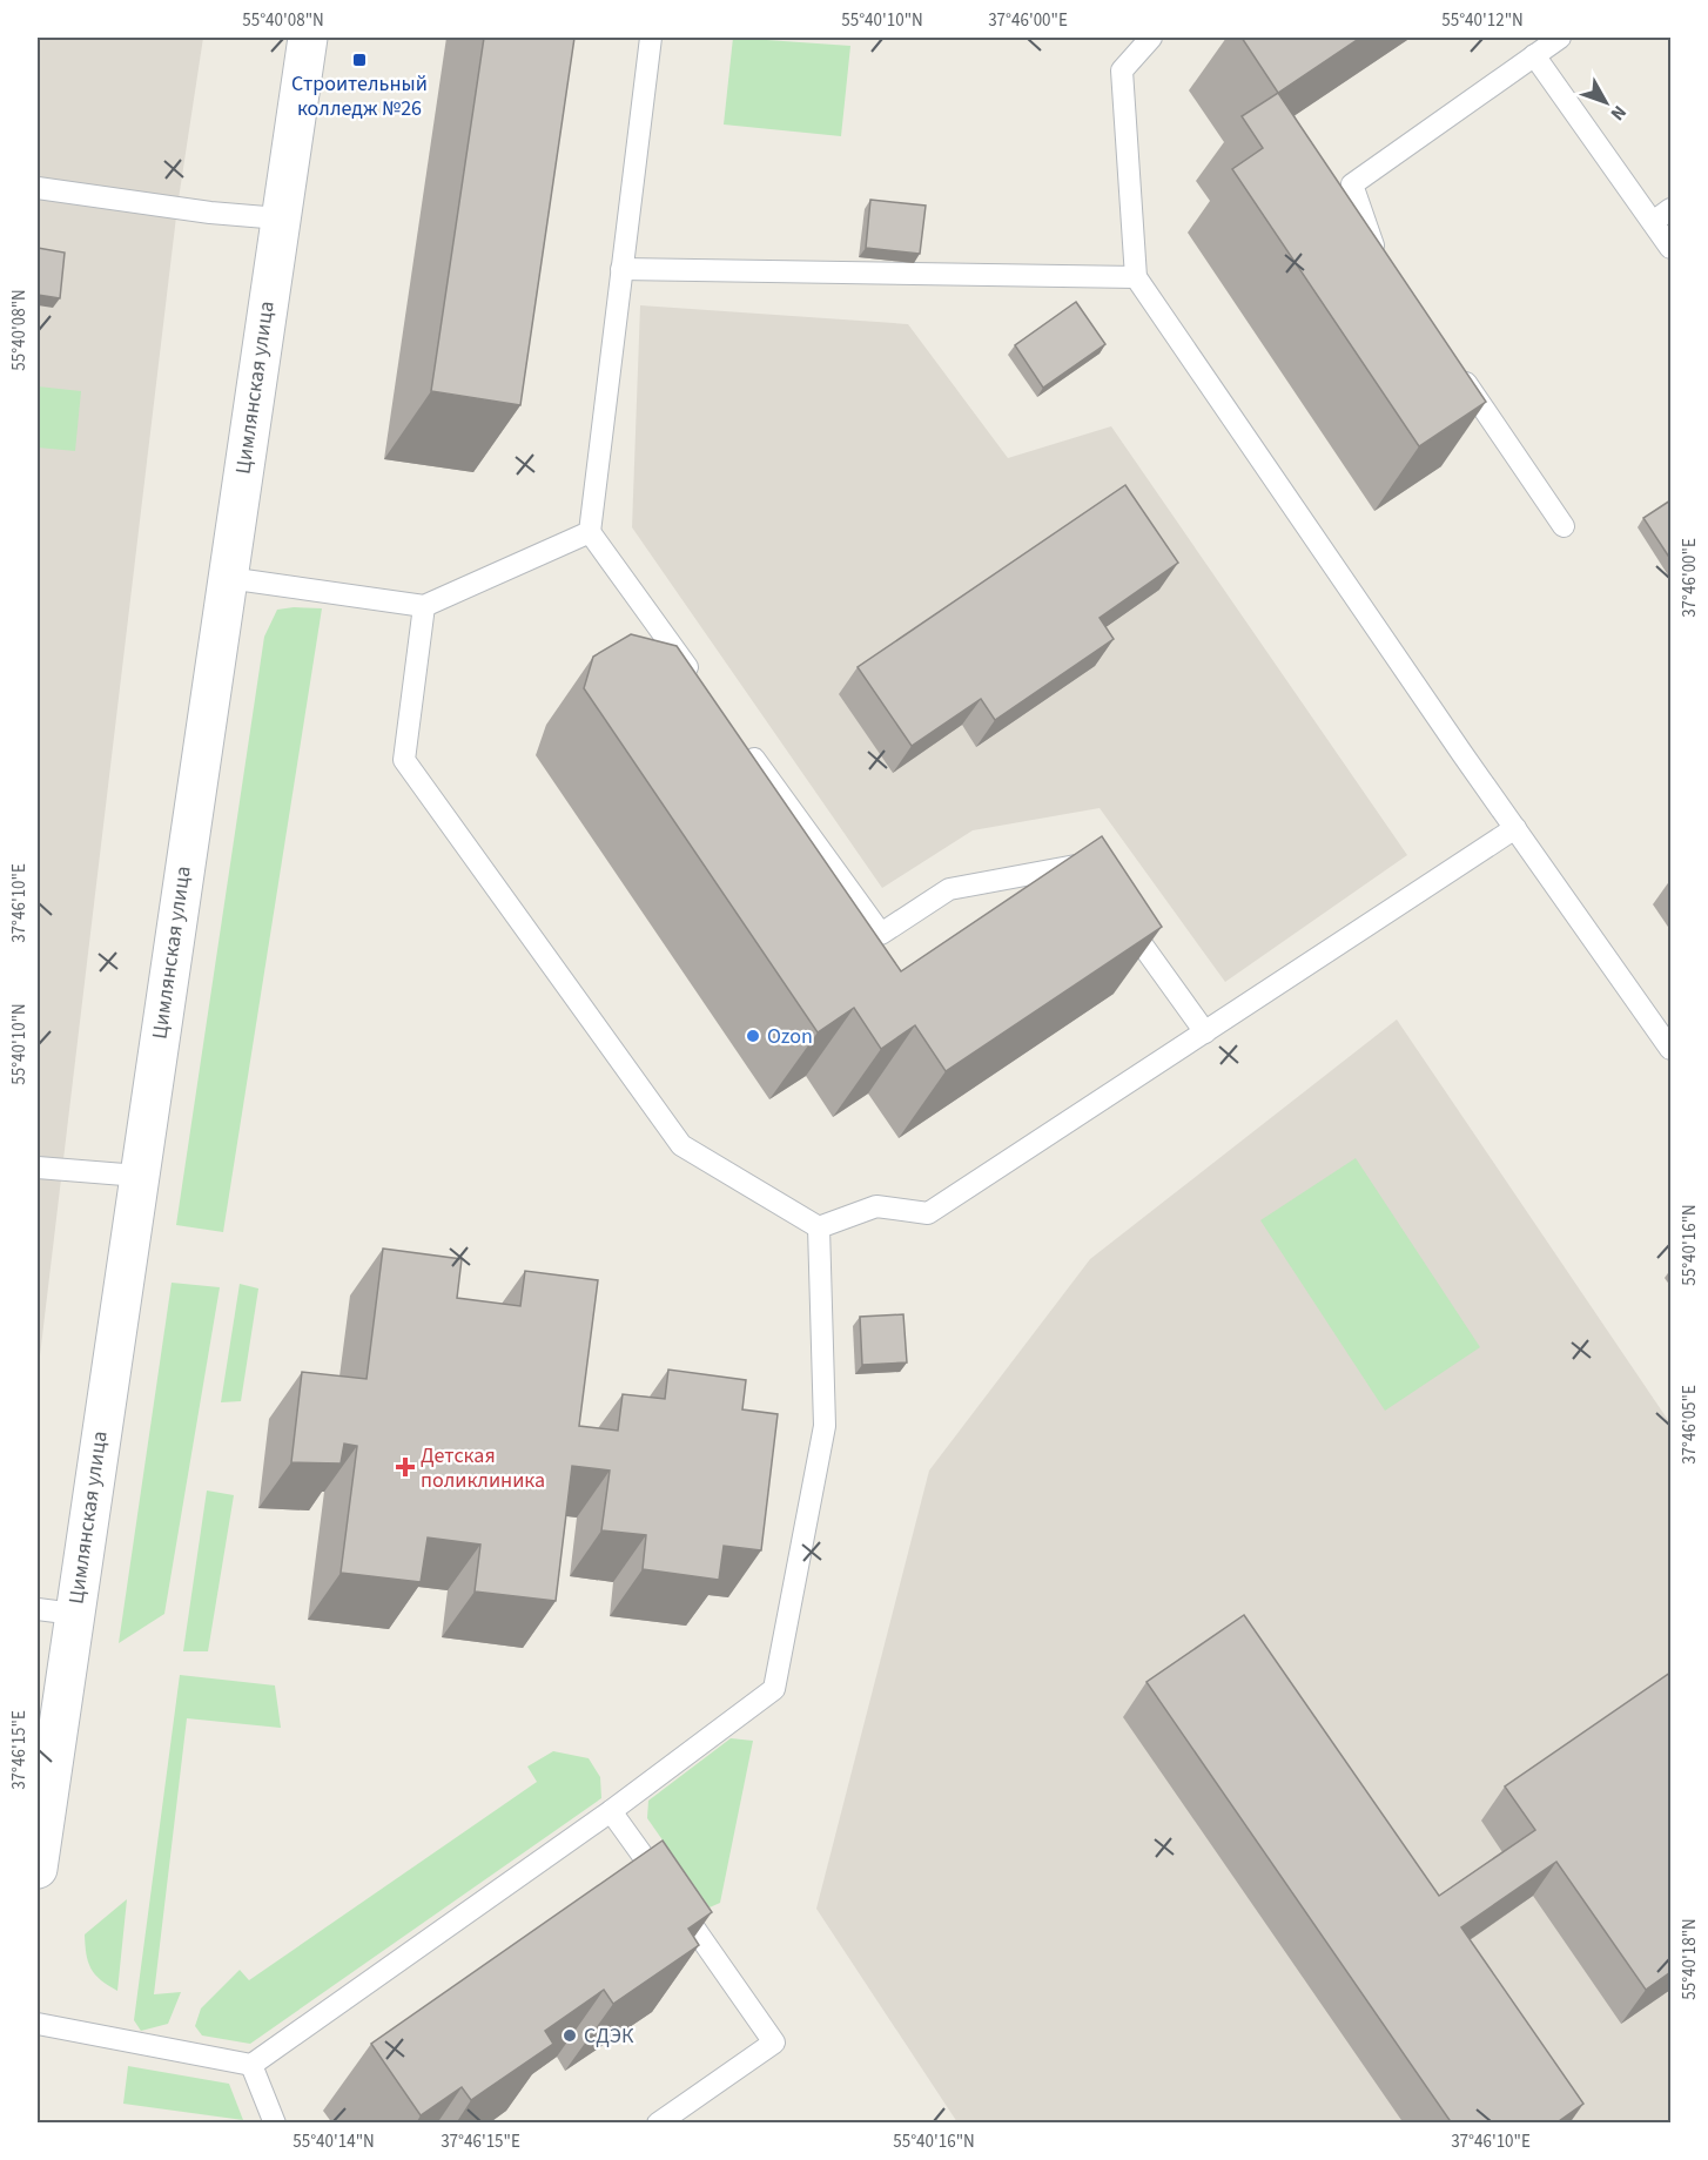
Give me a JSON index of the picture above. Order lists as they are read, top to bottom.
{
  "streets": {
    "street": ["Цимлянская улица"]
  },
  "places": {
    "transit": ["Строительный колледж №26"],
    "other": ["Ozon", "СДЭК"],
    "health": ["Детская поликлиника"]
  },
  "north": "bottom right",
  "coordinates": [
    "55°40'08\"N",
    "55°40'10\"N",
    "37°46'00\"E",
    "55°40'12\"N",
    "37°46'10\"E",
    "55°40'16\"N",
    "37°46'05\"E",
    "37°46'15\"E",
    "55°40'18\"N",
    "55°40'14\"N"
  ]
}
